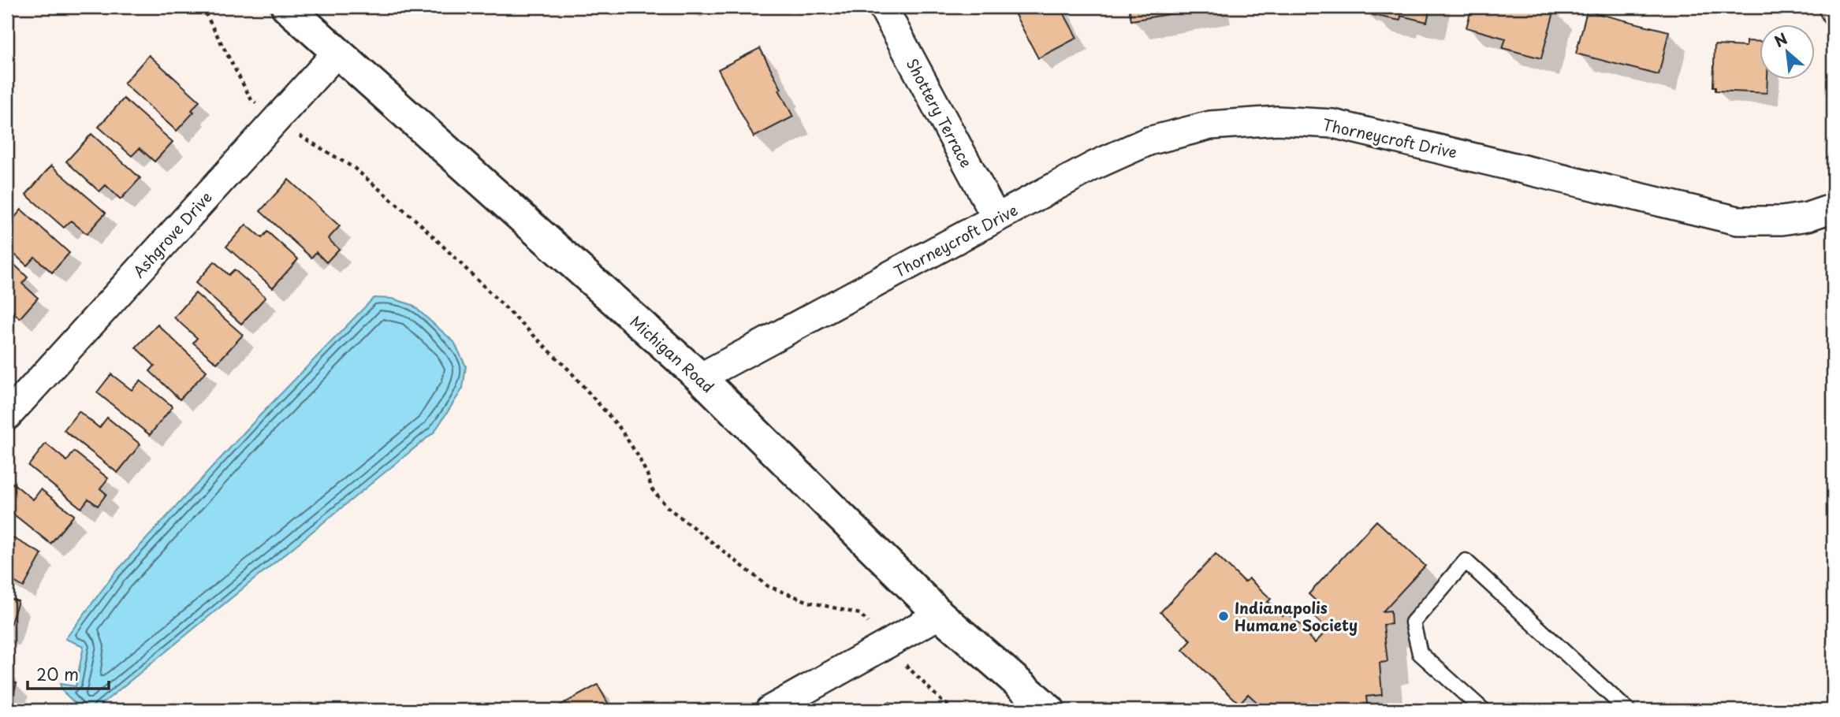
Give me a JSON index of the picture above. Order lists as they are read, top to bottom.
{
  "streets": {
    "main road": ["Michigan Road"],
    "street": ["Shottery Terrace", "Thorneycroft Drive", "Ashgrove Drive"]
  },
  "crossings": [
    ["Shottery Terrace", "Thorneycroft Drive"],
    ["Thorneycroft Drive", "Michigan Road"],
    ["Ashgrove Drive", "Michigan Road"]
  ],
  "places": ["Indianapolis Humane Society"],
  "scale_bar": "20 m",
  "north": "top left"
}
